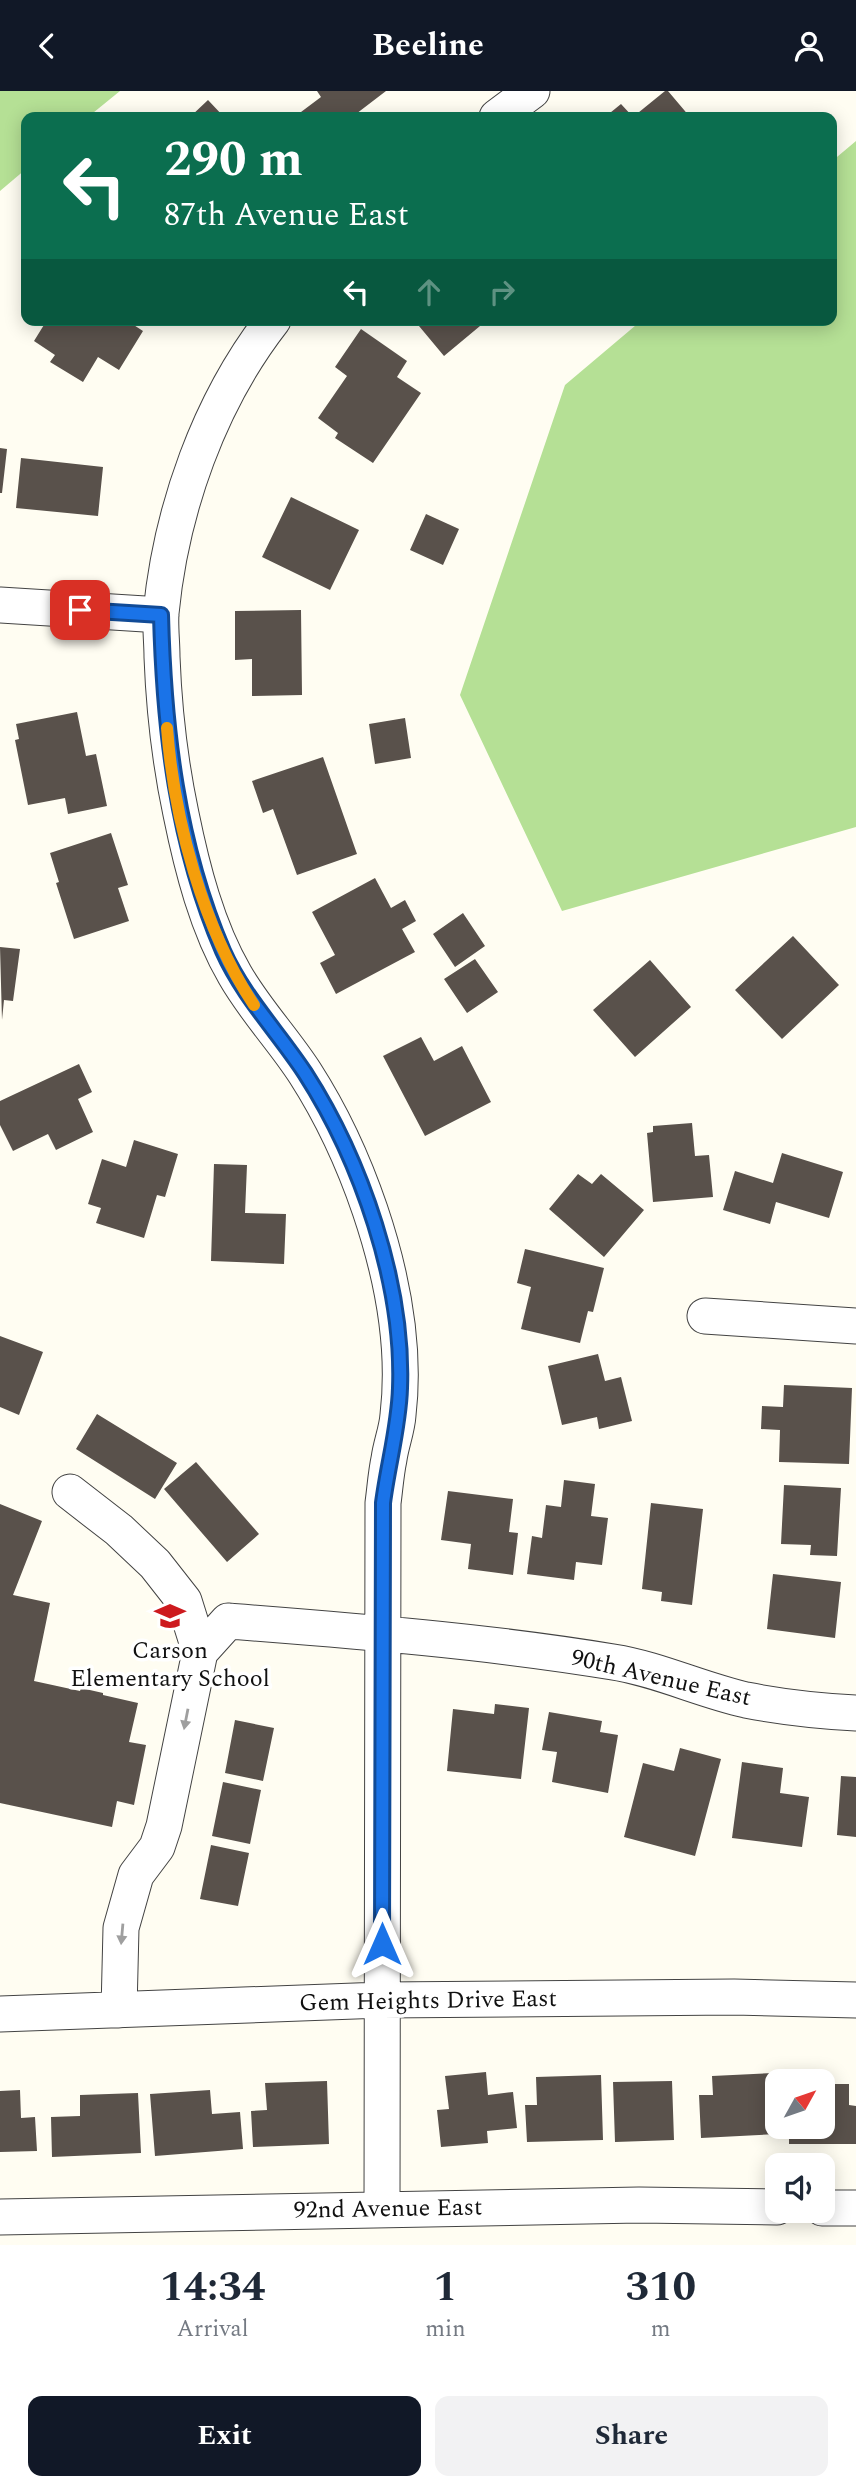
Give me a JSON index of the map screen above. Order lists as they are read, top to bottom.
{
  "streets": {
    "street": ["90th Avenue East", "Gem Heights Drive East", "92nd Avenue East"]
  },
  "places": {
    "school or university": ["Carson Elementary School"]
  },
  "north": "top right",
  "page": {
    "header": "Beeline",
    "turn": ["290 m", "87th Avenue East"],
    "eta": [
      "14:34",
      "Arrival",
      "1",
      "min",
      "310",
      "m"
    ],
    "buttons": ["Exit", "Share"]
  }
}
